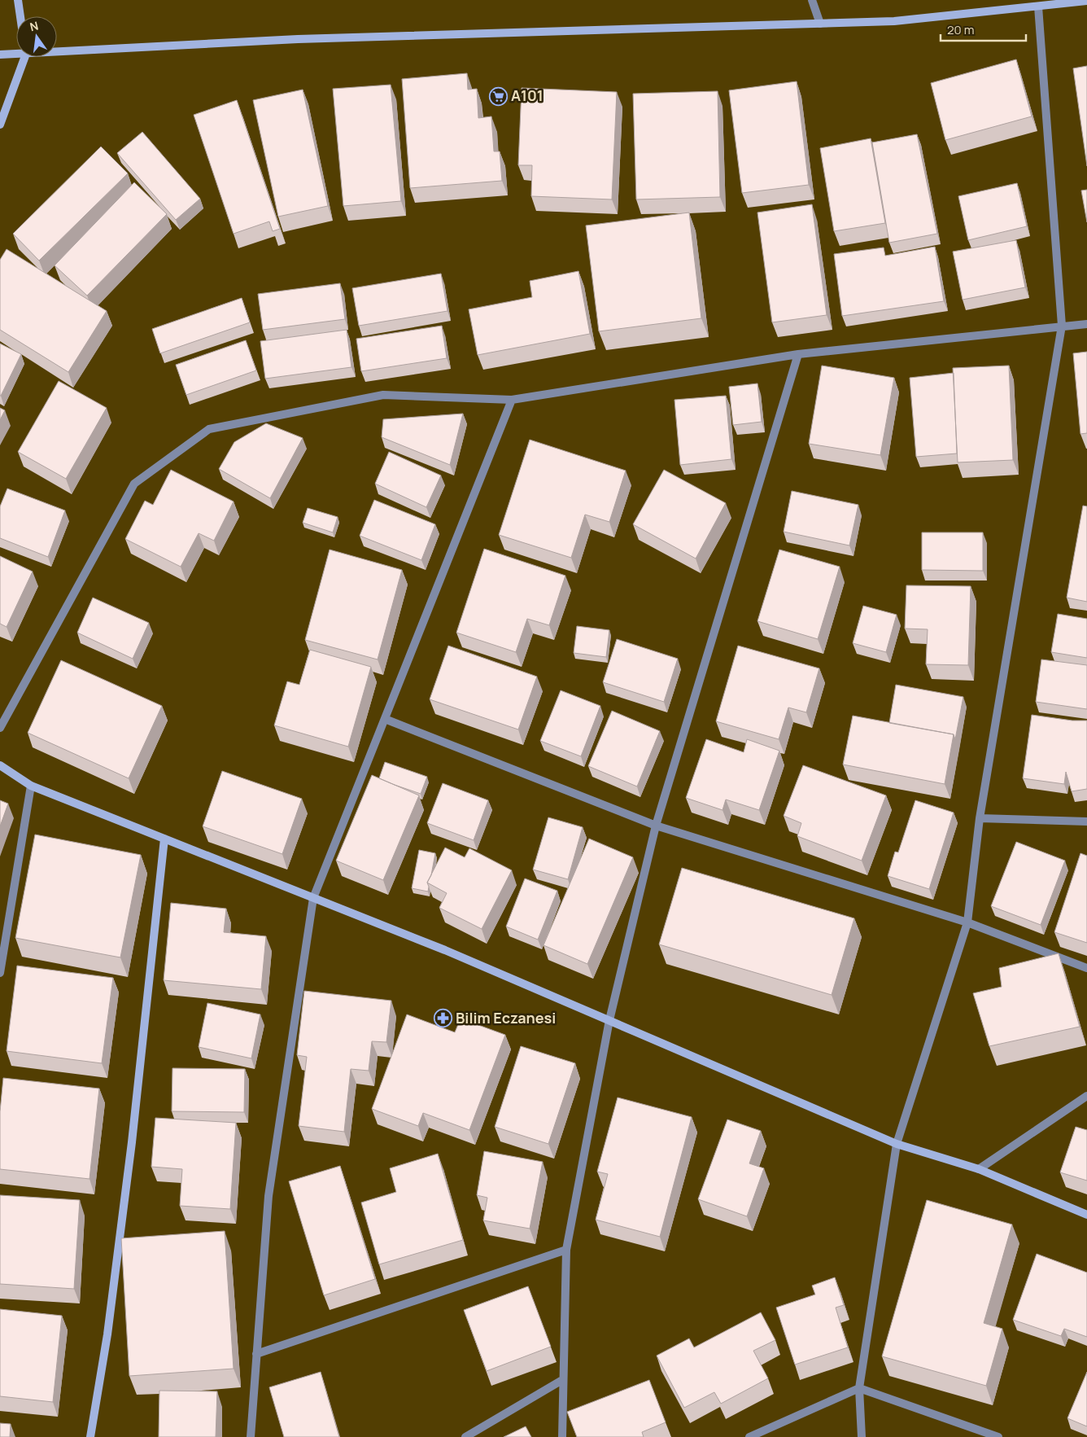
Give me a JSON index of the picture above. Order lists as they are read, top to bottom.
{
  "places": {
    "supermarket": ["A101"],
    "pharmacy": ["Bilim Eczanesi"]
  },
  "scale_bar": "20 m",
  "north": "top"
}
